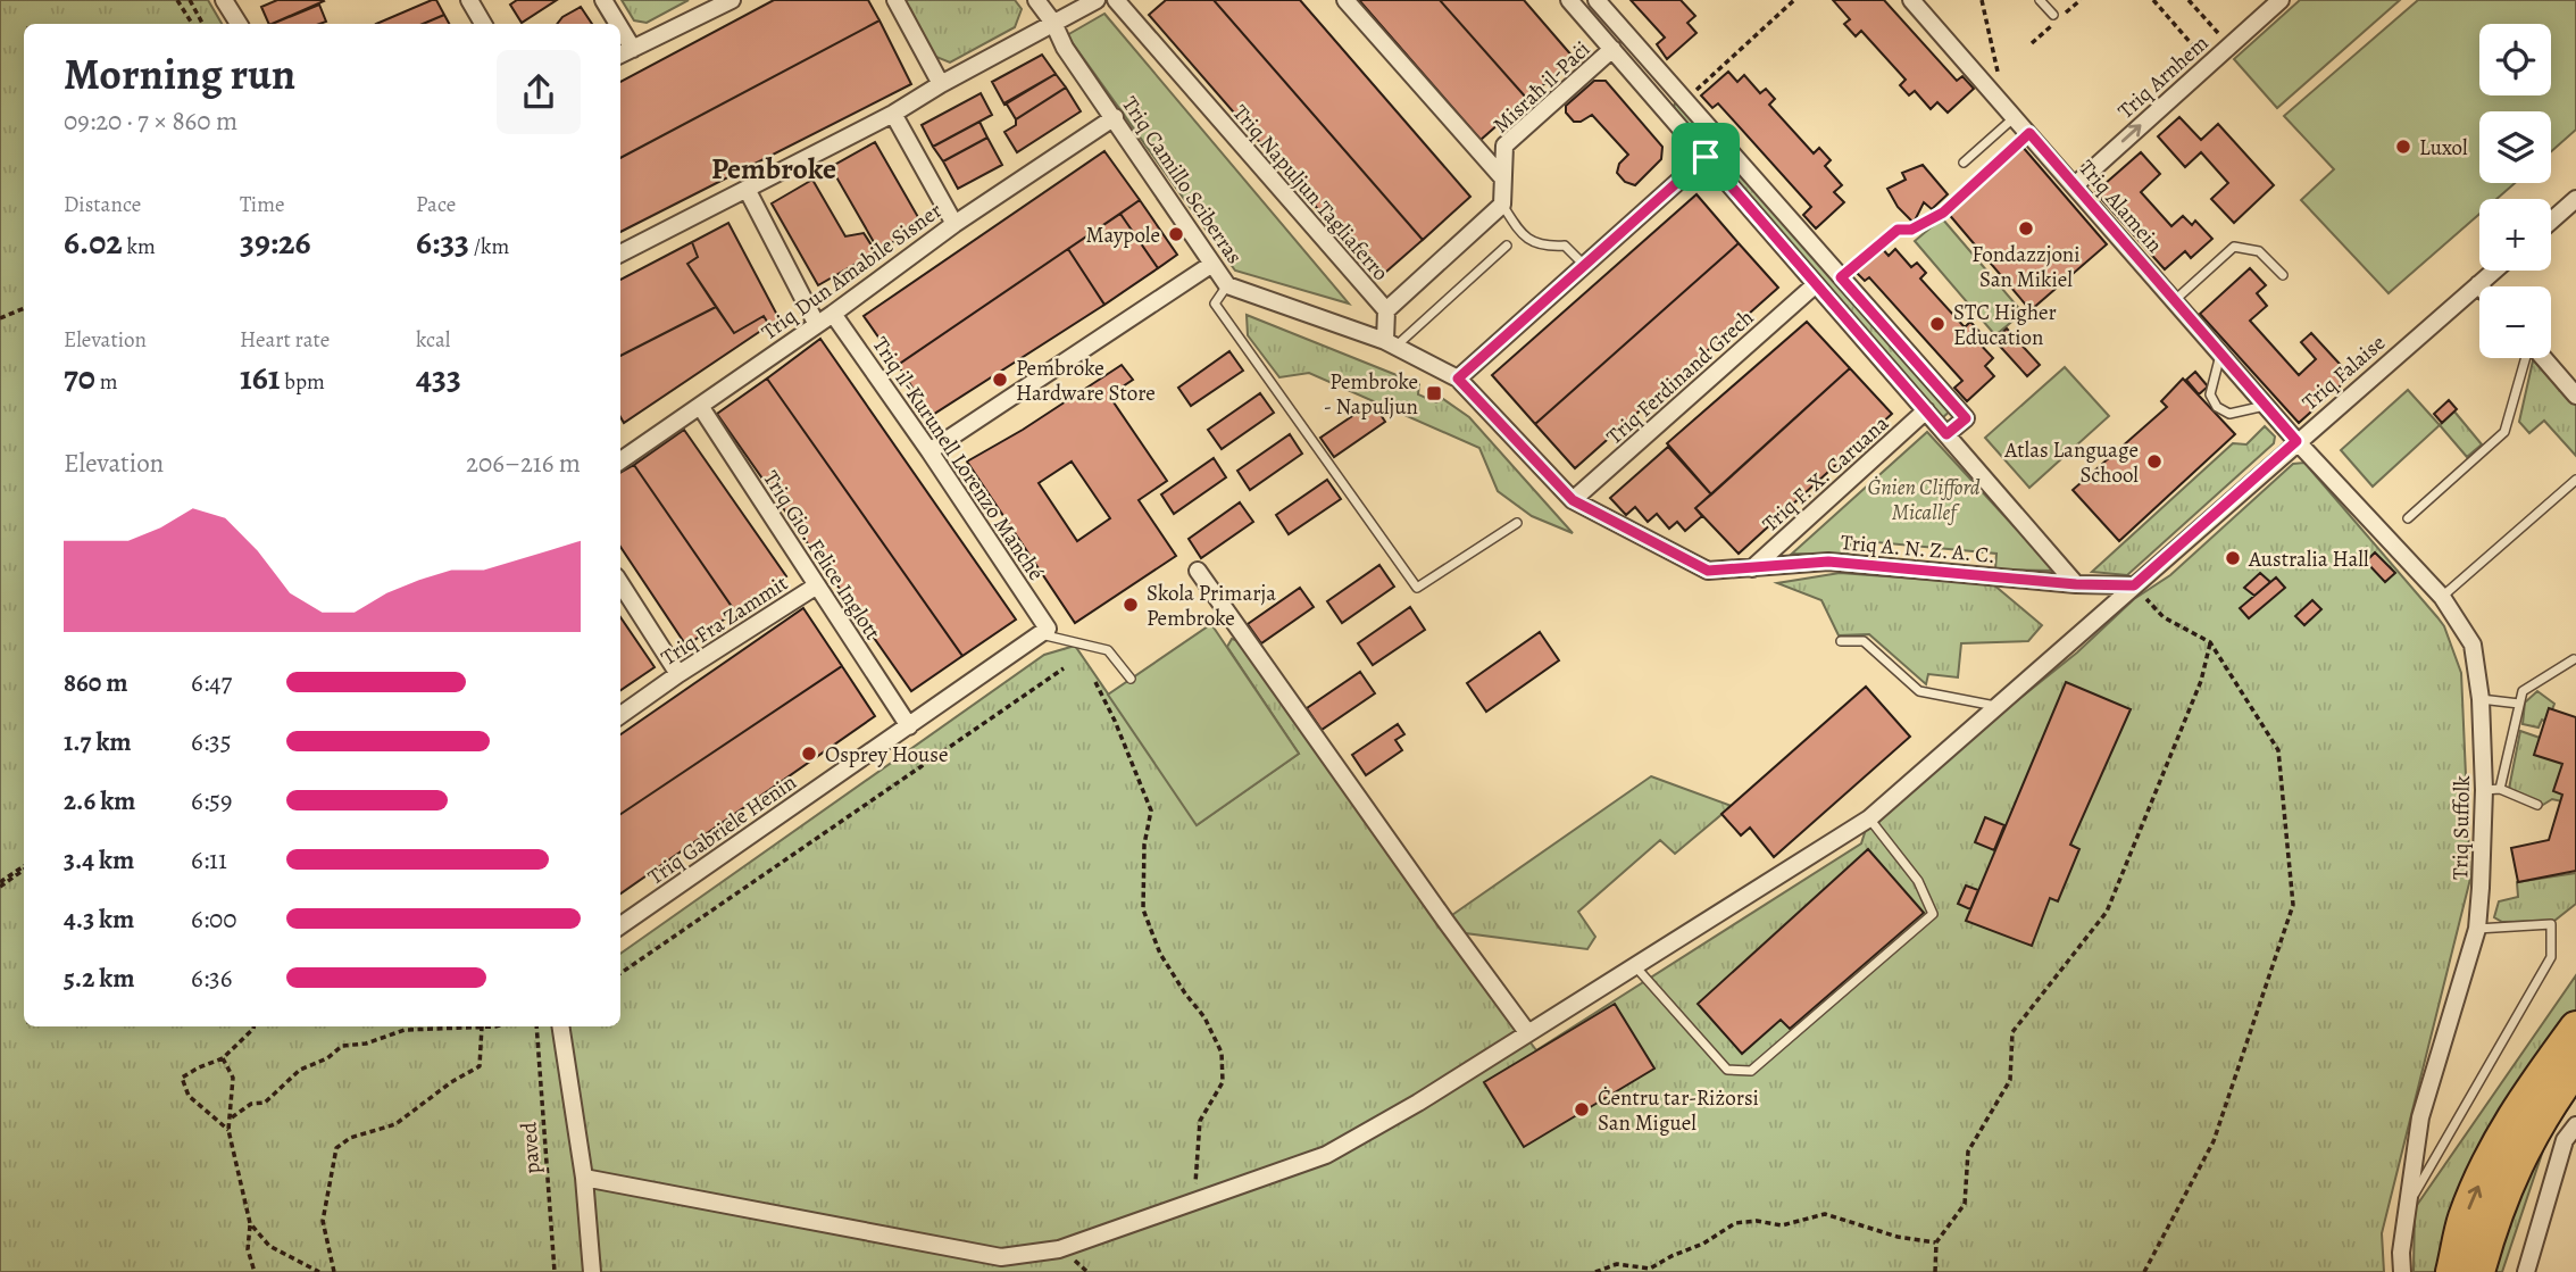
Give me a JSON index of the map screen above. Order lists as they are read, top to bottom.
{
  "streets": {
    "street": [
      "Triq Arnhem",
      "Misraħ il-Paċi",
      "Triq Camillo Sciberras",
      "Triq Napuljun Tagliaferro",
      "Triq Alamein",
      "Triq Dun Amabile Sisner",
      "Triq Falaise",
      "Triq Ferdinand Grech",
      "Triq il-Kurunell Lorenzo Manché",
      "Triq F. X. Caruana",
      "Triq A. N. Z. A. C.",
      "Triq Gio. Felice Inglott",
      "Triq Fra Zammit",
      "Triq Suffolk",
      "Triq Gabriele Henin"
    ],
    "path": ["paved"]
  },
  "crossings": [
    ["Triq Arnhem", "Triq Alamein"],
    ["Triq Camillo Sciberras", "Triq Napuljun Tagliaferro"],
    ["Triq Camillo Sciberras", "Triq Dun Amabile Sisner"],
    ["Triq Alamein", "Triq Falaise"],
    ["Triq Alamein", "Triq Suffolk"],
    ["Triq Dun Amabile Sisner", "Triq il-Kurunell Lorenzo Manché"],
    ["Triq Dun Amabile Sisner", "Triq Gio. Felice Inglott"],
    ["Triq Falaise", "Triq A. N. Z. A. C."],
    ["Triq Falaise", "Triq Suffolk"],
    ["Triq Ferdinand Grech", "Triq A. N. Z. A. C."],
    ["Triq il-Kurunell Lorenzo Manché", "Triq Gabriele Henin"],
    ["Triq F. X. Caruana", "Triq A. N. Z. A. C."],
    ["Triq Gio. Felice Inglott", "Triq Fra Zammit"],
    ["Triq Gio. Felice Inglott", "Triq Gabriele Henin"]
  ],
  "one_way": ["Triq Arnhem"],
  "districts": ["Pembroke"],
  "parks": ["Ġnien Clifford Micallef"],
  "places": {
    "other": [
      "Luxol",
      "Fondazzjoni San Mikiel",
      "Maypole",
      "STC Higher Education",
      "Pembroke Hardware Store",
      "Atlas Language School",
      "Australia Hall",
      "Skola Primarja Pembroke",
      "Osprey House",
      "Ċentru tar-Riżorsi San Miguel"
    ],
    "transit": ["Pembroke - Napuljun"]
  },
  "page": {
    "map_buttons": ["+", "−"],
    "heading": ["Morning run", "09:20 · 7 × 860 m"],
    "stats": [
      ["Distance", "6.02 km"],
      ["Time", "39:26"],
      ["Pace", "6:33 /km"],
      ["Elevation", "70 m"],
      ["Heart rate", "161 bpm"],
      ["kcal", "433"]
    ],
    "chart": ["Elevation", "206–216 m"],
    "list": [
      {
        "name": "860 m",
        "note": "6:47"
      },
      {
        "name": "1.7 km",
        "note": "6:35"
      },
      {
        "name": "2.6 km",
        "note": "6:59"
      },
      {
        "name": "3.4 km",
        "note": "6:11"
      },
      {
        "name": "4.3 km",
        "note": "6:00"
      },
      {
        "name": "5.2 km",
        "note": "6:36"
      }
    ]
  }
}
